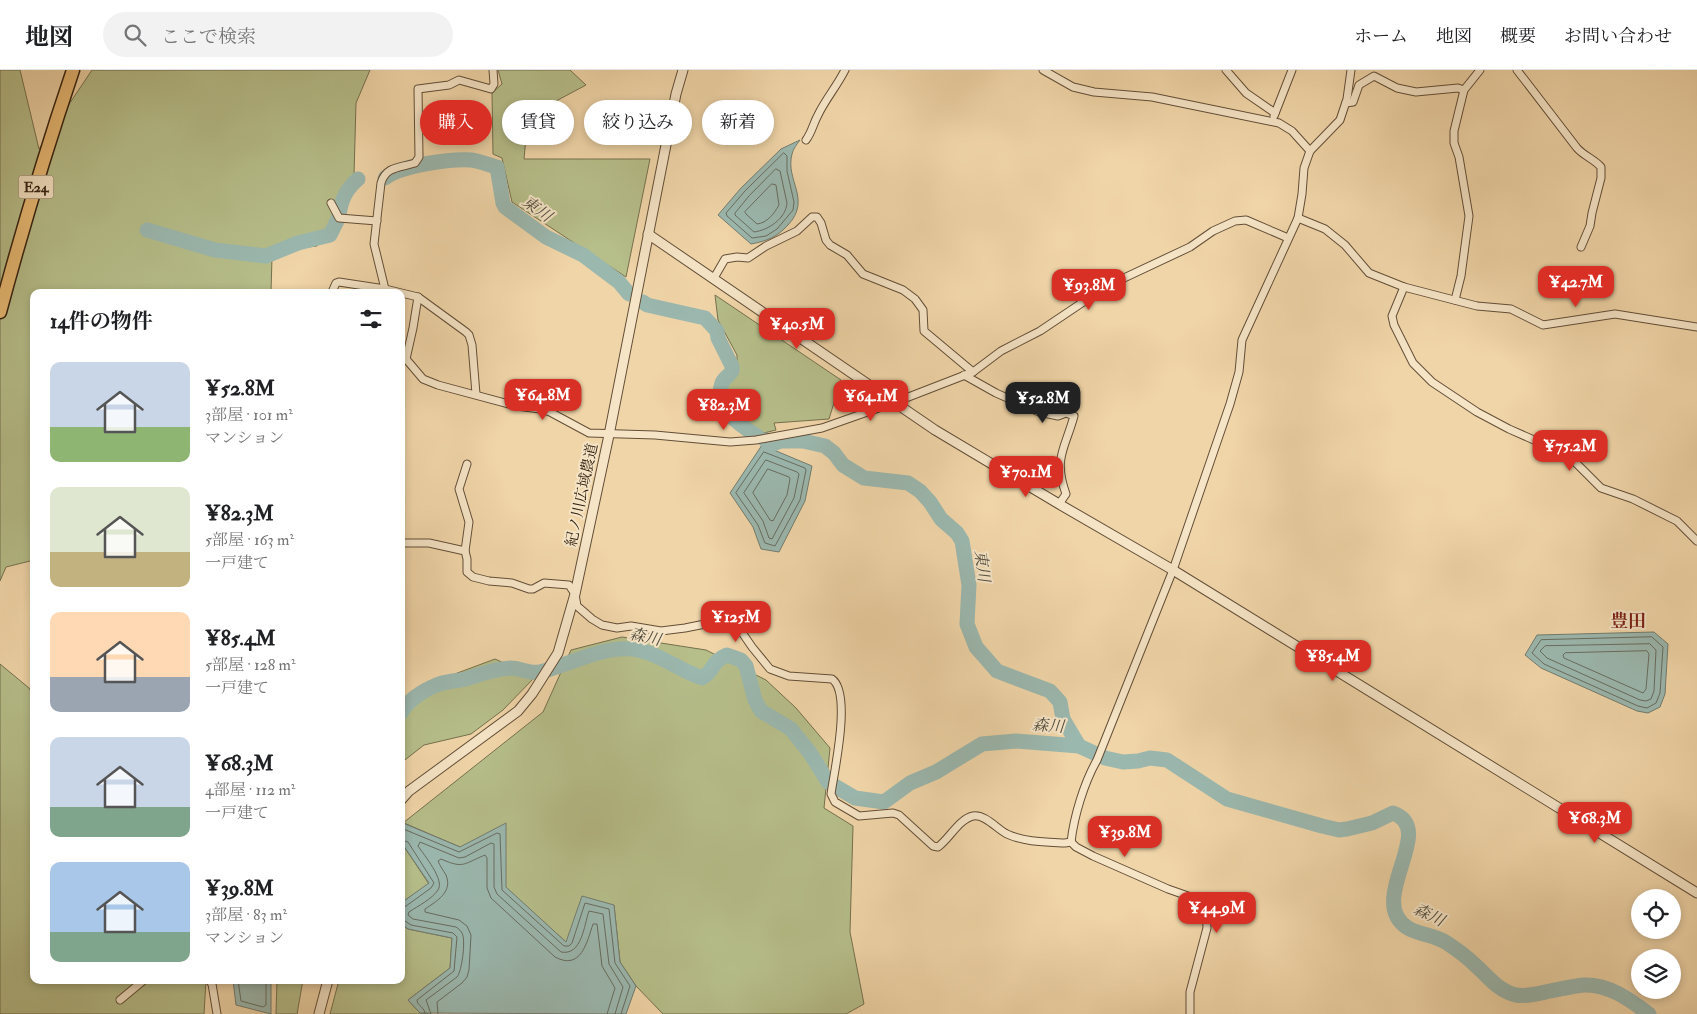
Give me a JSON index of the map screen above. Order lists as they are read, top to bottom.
{
  "streets": {
    "highway": ["E24"],
    "street": ["紀ノ川広域農道"]
  },
  "districts": ["豊田"],
  "water": ["東川", "森川"],
  "page": {
    "header": "地図",
    "search": "ここで検索",
    "nav": [
      "ホーム",
      "地図",
      "概要",
      "お問い合わせ"
    ],
    "chip": [
      "購入",
      "賃貸",
      "絞り込み",
      "新着"
    ],
    "price": [
      "¥42.7M",
      "¥93.8M",
      "¥40.5M",
      "¥64.8M",
      "¥64.1M",
      "¥52.8M",
      "¥82.3M",
      "¥75.2M",
      "¥70.1M",
      "¥125M",
      "¥85.4M",
      "¥68.3M",
      "¥39.8M",
      "¥44.9M"
    ],
    "heading": "14件の物件",
    "list": [
      {
        "name": "¥52.8M",
        "note": "3部屋 · 101 m² · マンション"
      },
      {
        "name": "¥82.3M",
        "note": "5部屋 · 163 m² · 一戸建て"
      },
      {
        "name": "¥85.4M",
        "note": "5部屋 · 128 m² · 一戸建て"
      },
      {
        "name": "¥68.3M",
        "note": "4部屋 · 112 m² · 一戸建て"
      },
      {
        "name": "¥39.8M",
        "note": "3部屋 · 83 m² · マンション"
      }
    ]
  }
}
